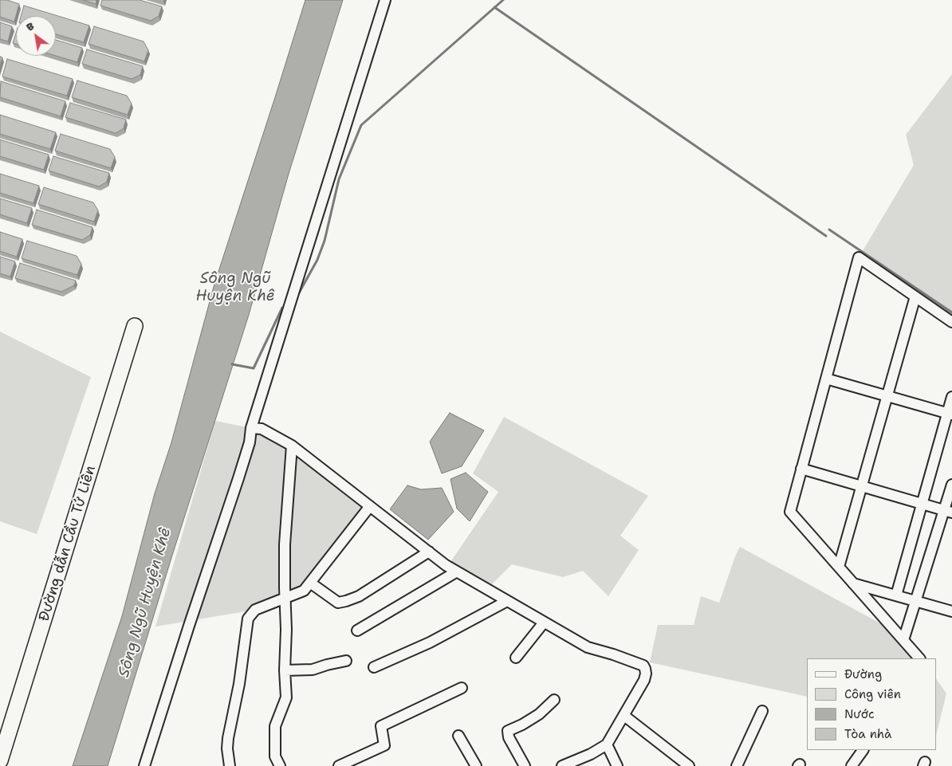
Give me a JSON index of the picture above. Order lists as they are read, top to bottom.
{
  "streets": {
    "main road": ["Đường dẫn Cầu Tứ Liên"]
  },
  "water": ["Sông Ngũ Huyện Khê"],
  "legend": [
    "Đường",
    "Công viên",
    "Nước",
    "Tòa nhà"
  ],
  "north": "top left"
}
